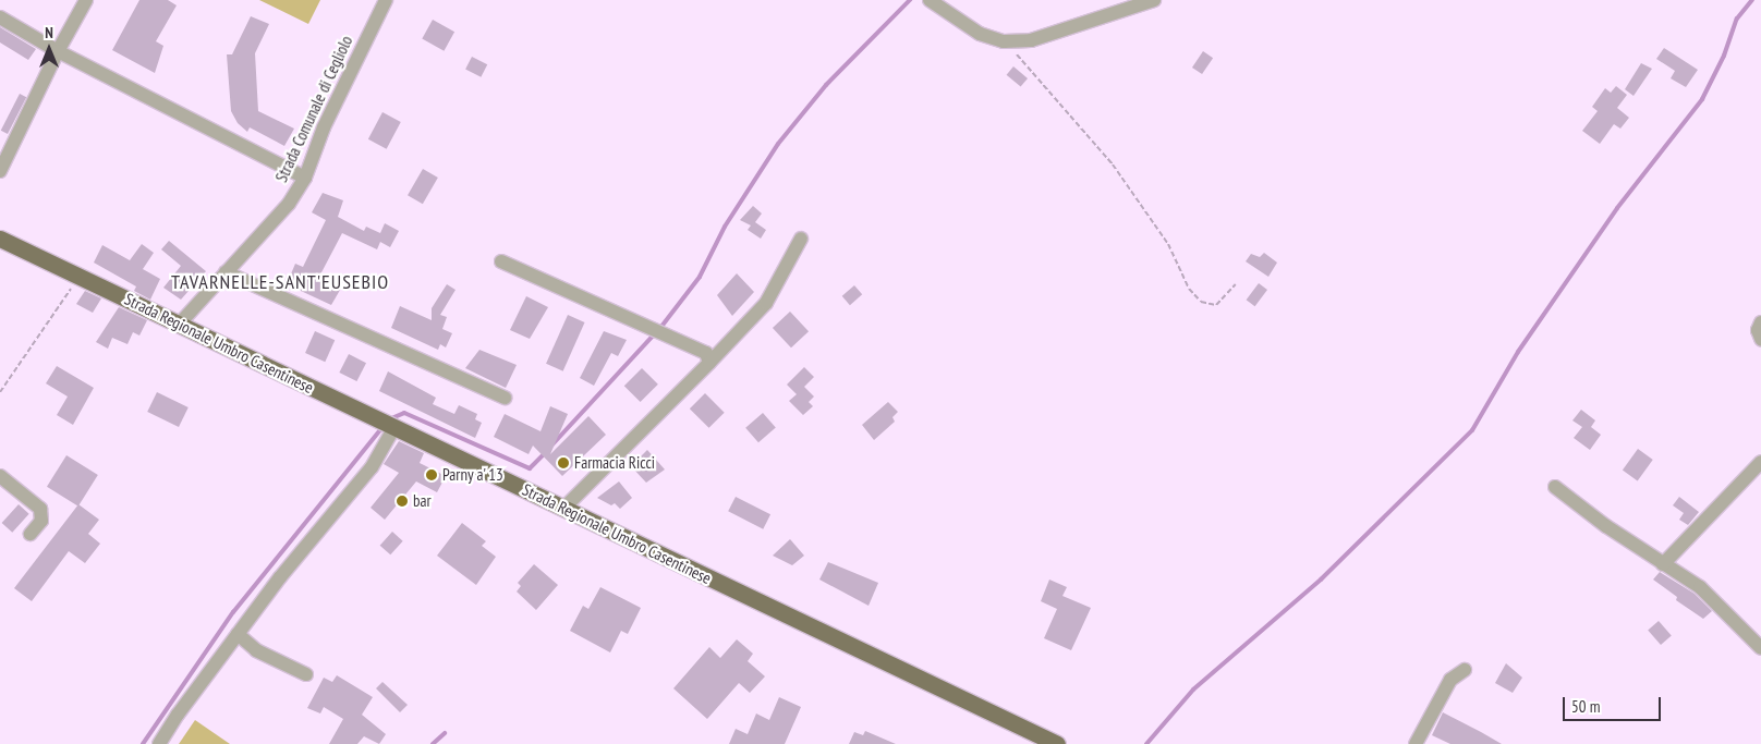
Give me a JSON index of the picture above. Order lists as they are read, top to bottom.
{
  "streets": {
    "main road": ["Strada Regionale Umbro Casentinese"],
    "street": ["Strada Comunale di Cegliolo"]
  },
  "crossings": [
    ["Strada Comunale di Cegliolo", "Strada Regionale Umbro Casentinese"]
  ],
  "districts": ["TAVARNELLE-SANT'EUSEBIO"],
  "places": ["Farmacia Ricci", "Parny a' 13", "bar"],
  "scale_bar": "50 m",
  "north": "top"
}
